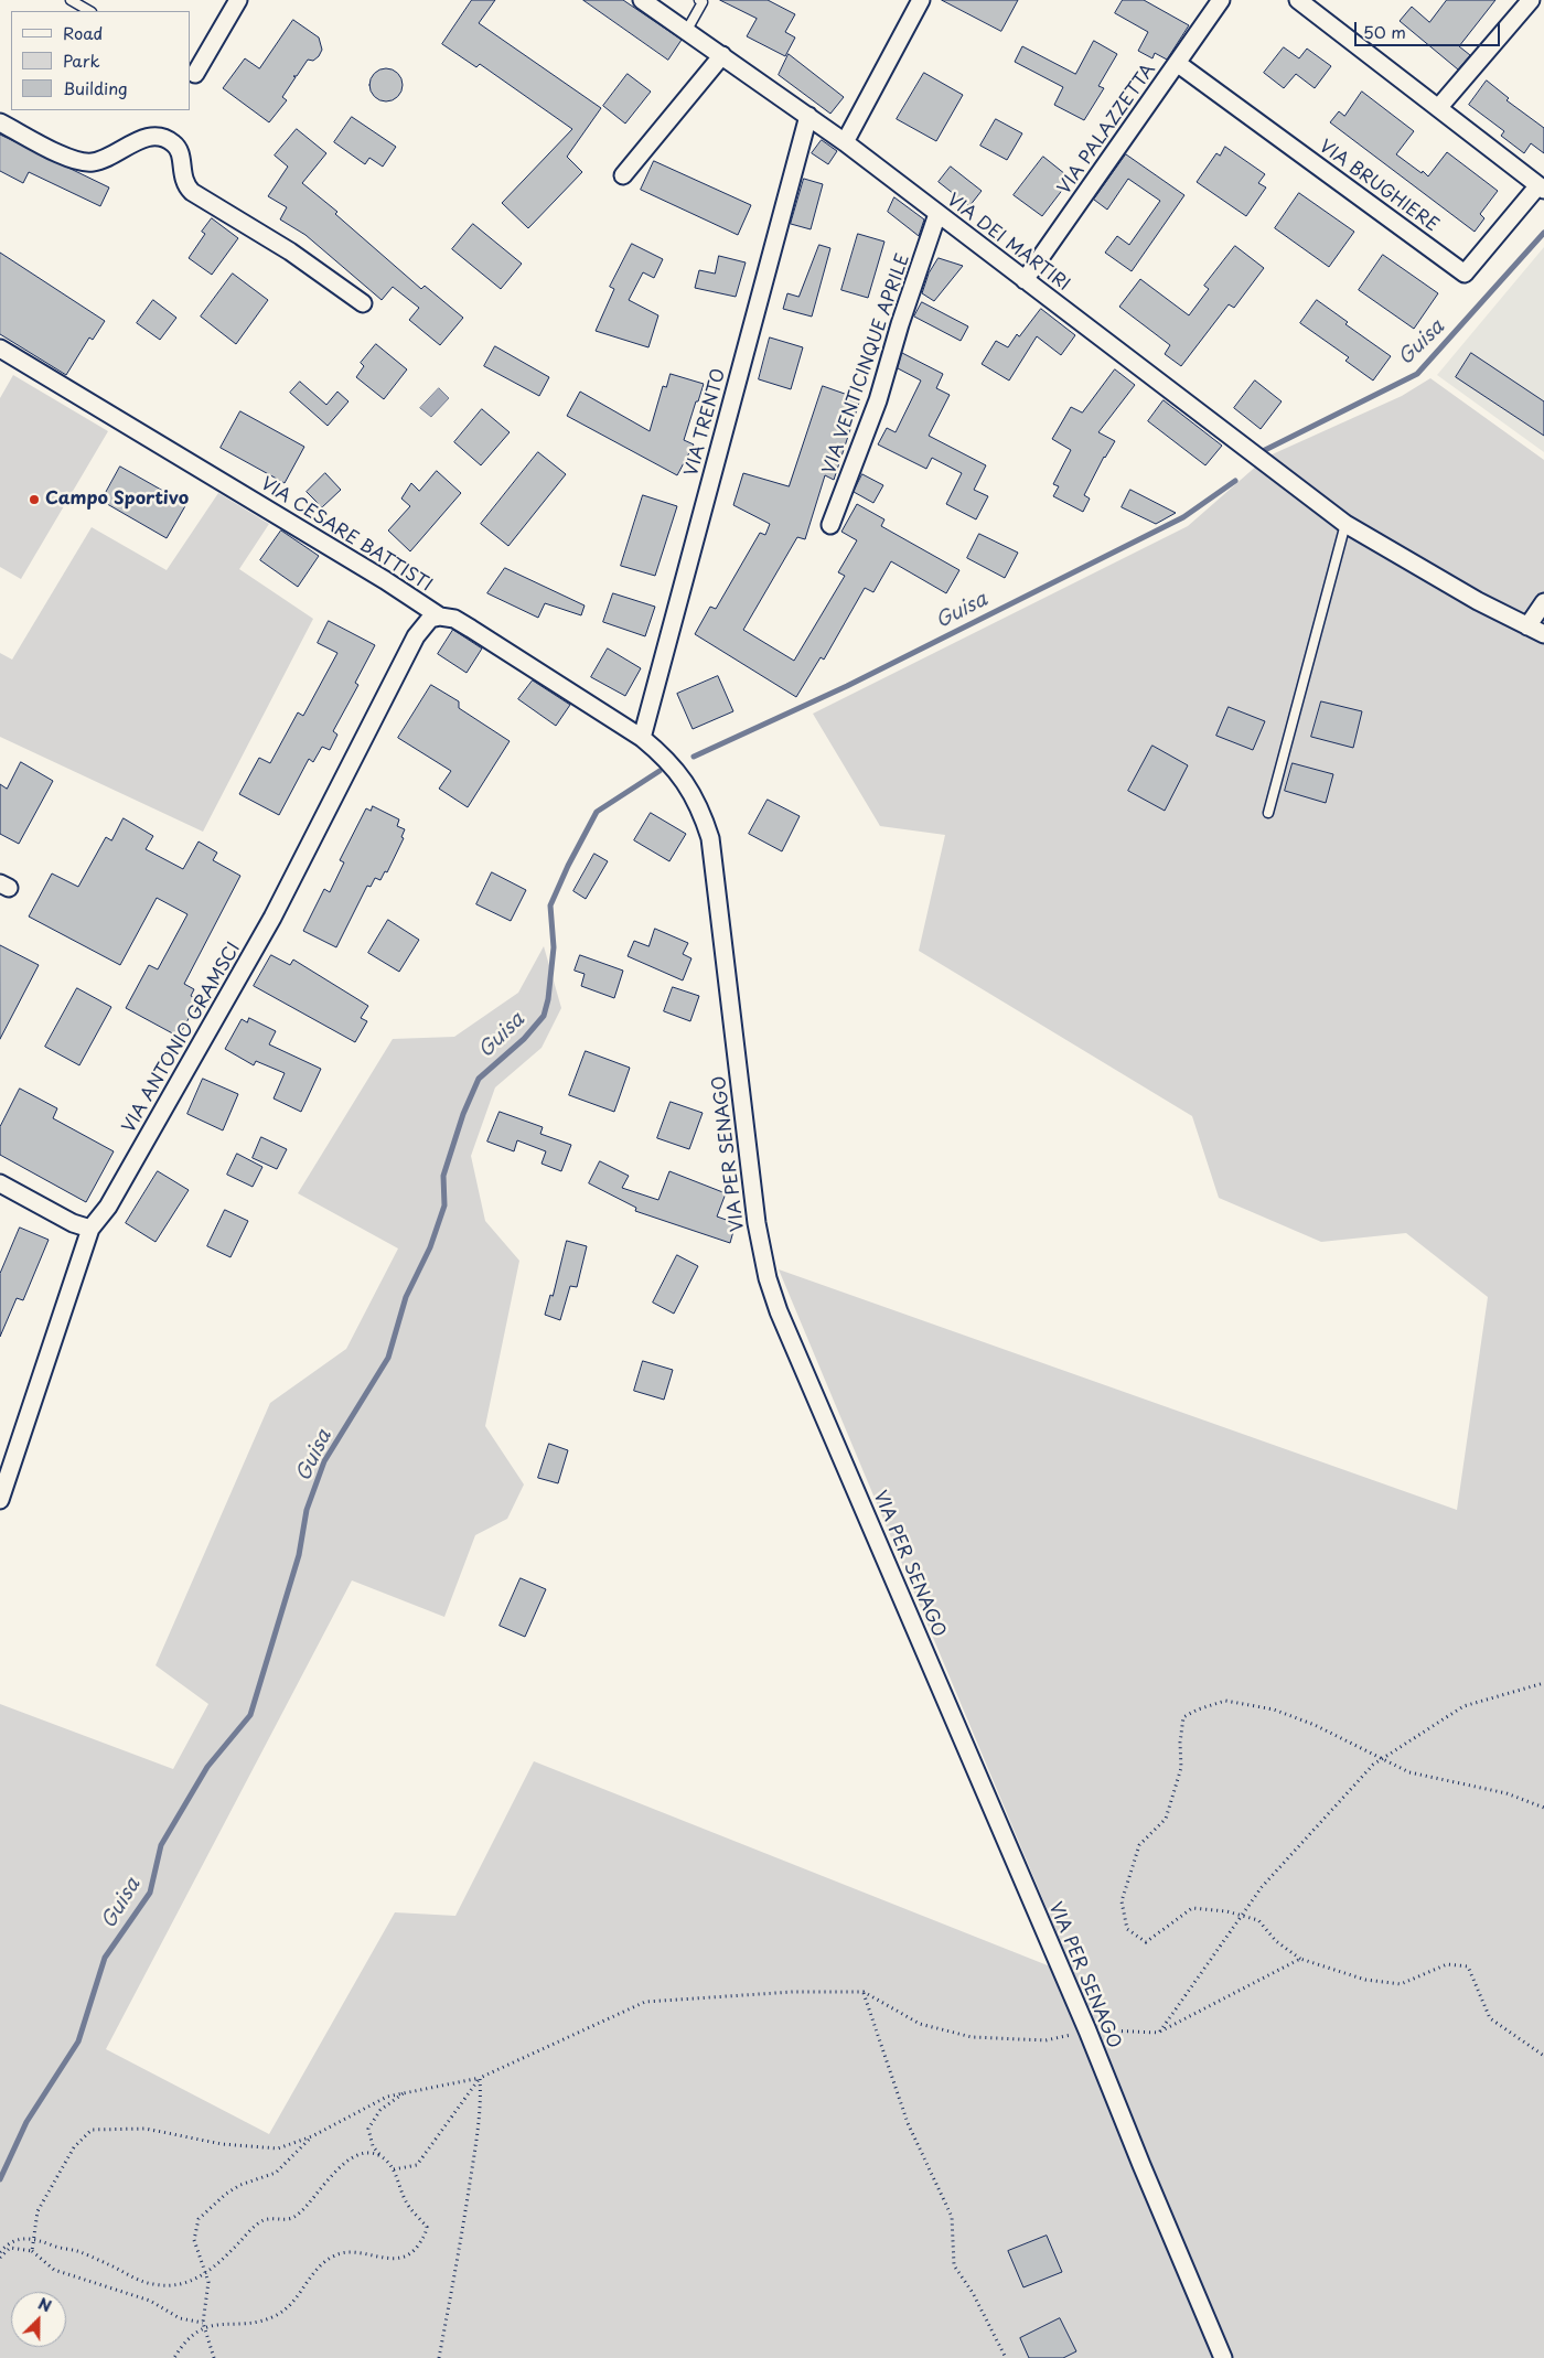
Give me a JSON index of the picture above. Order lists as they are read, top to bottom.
{
  "streets": {
    "street": [
      "VIA PALAZZETTA",
      "VIA BRUGHIERE",
      "VIA DEI MARTIRI",
      "VIA VENTICINQUE APRILE",
      "VIA TRENTO",
      "VIA CESARE BATTISTI",
      "VIA ANTONIO GRAMSCI",
      "VIA PER SENAGO"
    ]
  },
  "crossings": [
    ["VIA PALAZZETTA", "VIA BRUGHIERE"],
    ["VIA PALAZZETTA", "VIA DEI MARTIRI"],
    ["VIA DEI MARTIRI", "VIA VENTICINQUE APRILE"],
    ["VIA DEI MARTIRI", "VIA TRENTO"],
    ["VIA TRENTO", "VIA CESARE BATTISTI"],
    ["VIA CESARE BATTISTI", "VIA ANTONIO GRAMSCI"],
    ["VIA CESARE BATTISTI", "VIA PER SENAGO"]
  ],
  "water": ["Guisa"],
  "places": ["Campo Sportivo"],
  "legend": ["Road", "Park", "Building"],
  "scale_bar": "50 m",
  "north": "top right"
}
